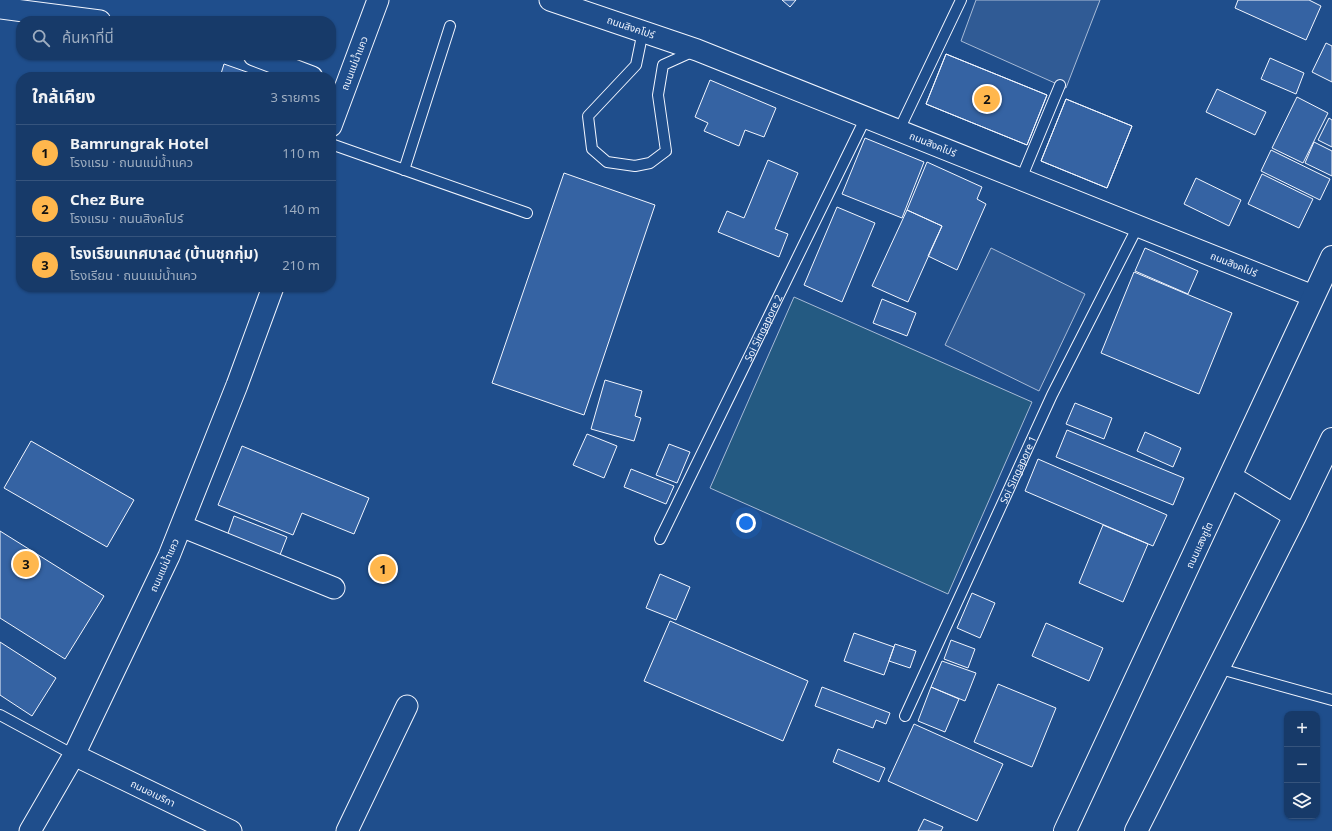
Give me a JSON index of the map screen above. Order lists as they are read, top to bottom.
{
  "streets": {
    "main road": ["ถนนแสงชูโต"],
    "street": ["ถนนสิงคโปร์", "ถนนแม่น้ำแคว", "ถนนอเมริกา"],
    "lane": ["Soi Singapore 2", "Soi Singapore 1"]
  },
  "crossings": [
    ["ถนนสิงคโปร์", "Soi Singapore 2"],
    ["ถนนสิงคโปร์", "Soi Singapore 1"],
    ["ถนนสิงคโปร์", "ถนนแสงชูโต"],
    ["ถนนแม่น้ำแคว", "ถนนอเมริกา"]
  ],
  "page": {
    "search": "ค้นหาที่นี่",
    "heading": ["ใกล้เคียง", "3 รายการ"],
    "pins": ["2", "3", "1"],
    "list": [
      {
        "mark": "1",
        "name": "Bamrungrak Hotel",
        "note": "โรงแรม · ถนนแม่น้ำแคว",
        "value": "110 m"
      },
      {
        "mark": "2",
        "name": "Chez Bure",
        "note": "โรงแรม · ถนนสิงคโปร์",
        "value": "140 m"
      },
      {
        "mark": "3",
        "name": "โรงเรียนเทศบาล๔ (บ้านชุกกุ่ม)",
        "note": "โรงเรียน · ถนนแม่น้ำแคว",
        "value": "210 m"
      }
    ],
    "map_buttons": ["+", "−"]
  }
}
